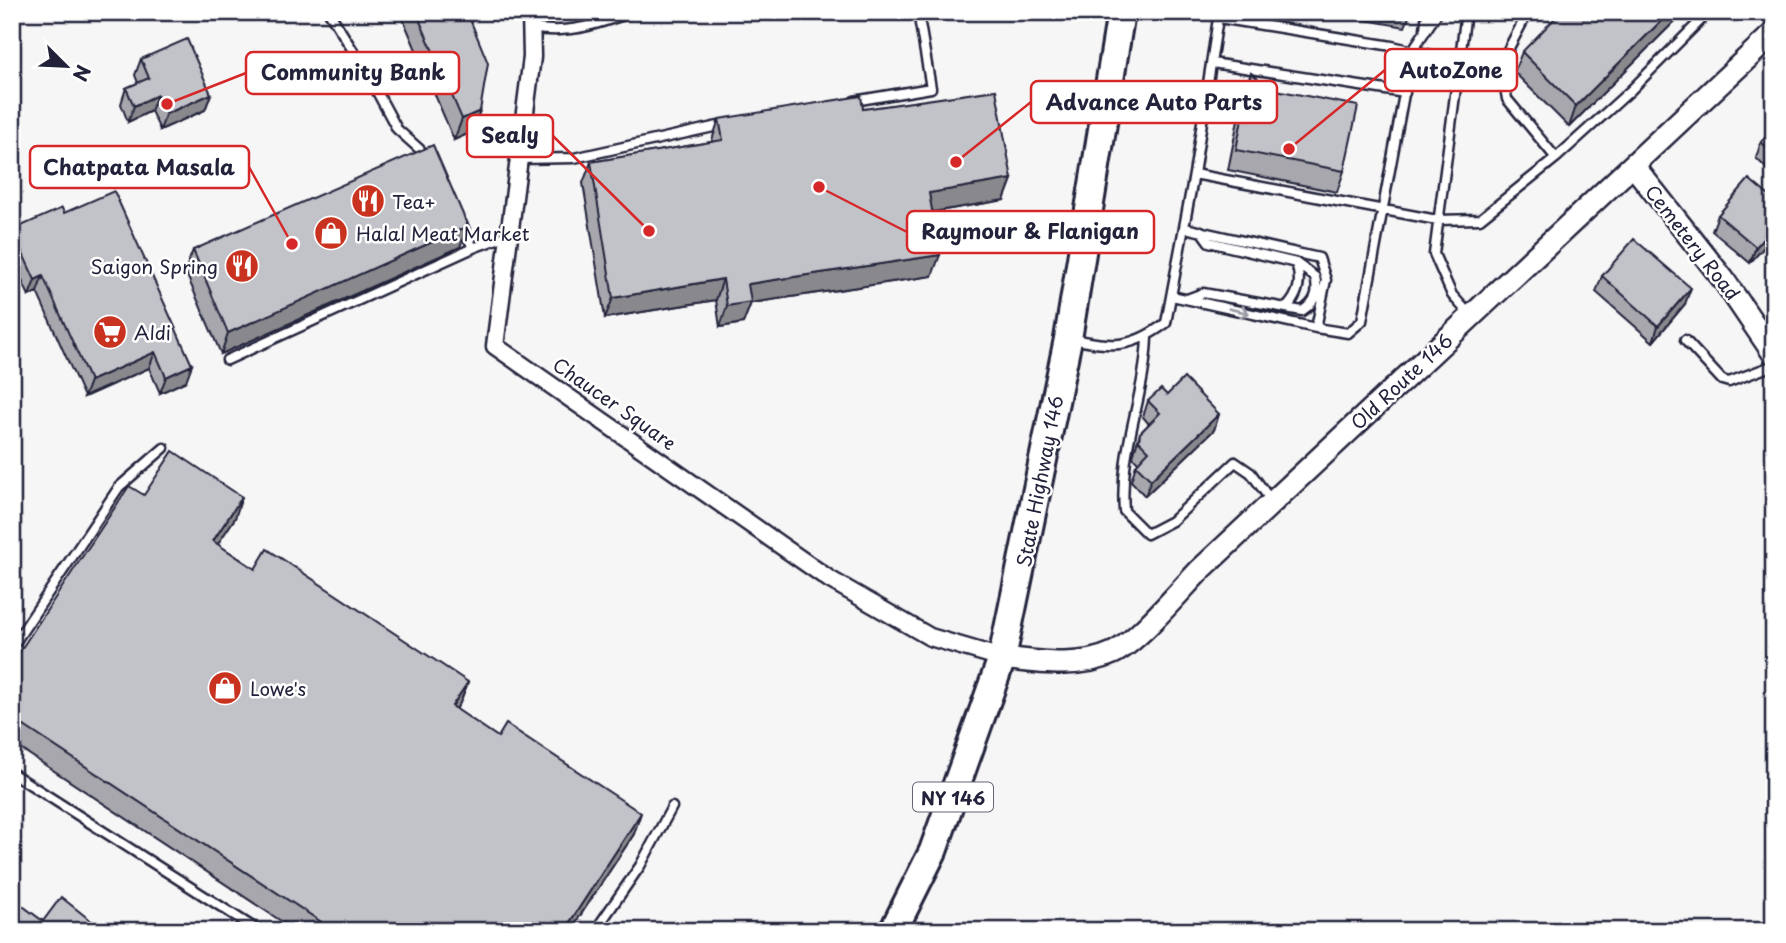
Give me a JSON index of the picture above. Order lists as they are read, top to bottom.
{
  "streets": {
    "main road": ["State Highway 146", "NY 146"],
    "street": ["Cemetery Road", "Old Route 146", "Chaucer Square"]
  },
  "crossings": [
    ["Cemetery Road", "Old Route 146"],
    ["Old Route 146", "Chaucer Square"],
    ["Old Route 146", "State Highway 146"],
    ["Chaucer Square", "State Highway 146"]
  ],
  "places": {
    "other": [
      "Community Bank",
      "AutoZone",
      "Advance Auto Parts",
      "Raymour & Flanigan",
      "Sealy",
      "Chatpata Masala"
    ],
    "restaurant": ["Tea+", "Saigon Spring"],
    "shop": ["Halal Meat Market", "Lowe's"],
    "supermarket": ["Aldi"]
  },
  "north": "bottom right"
}
